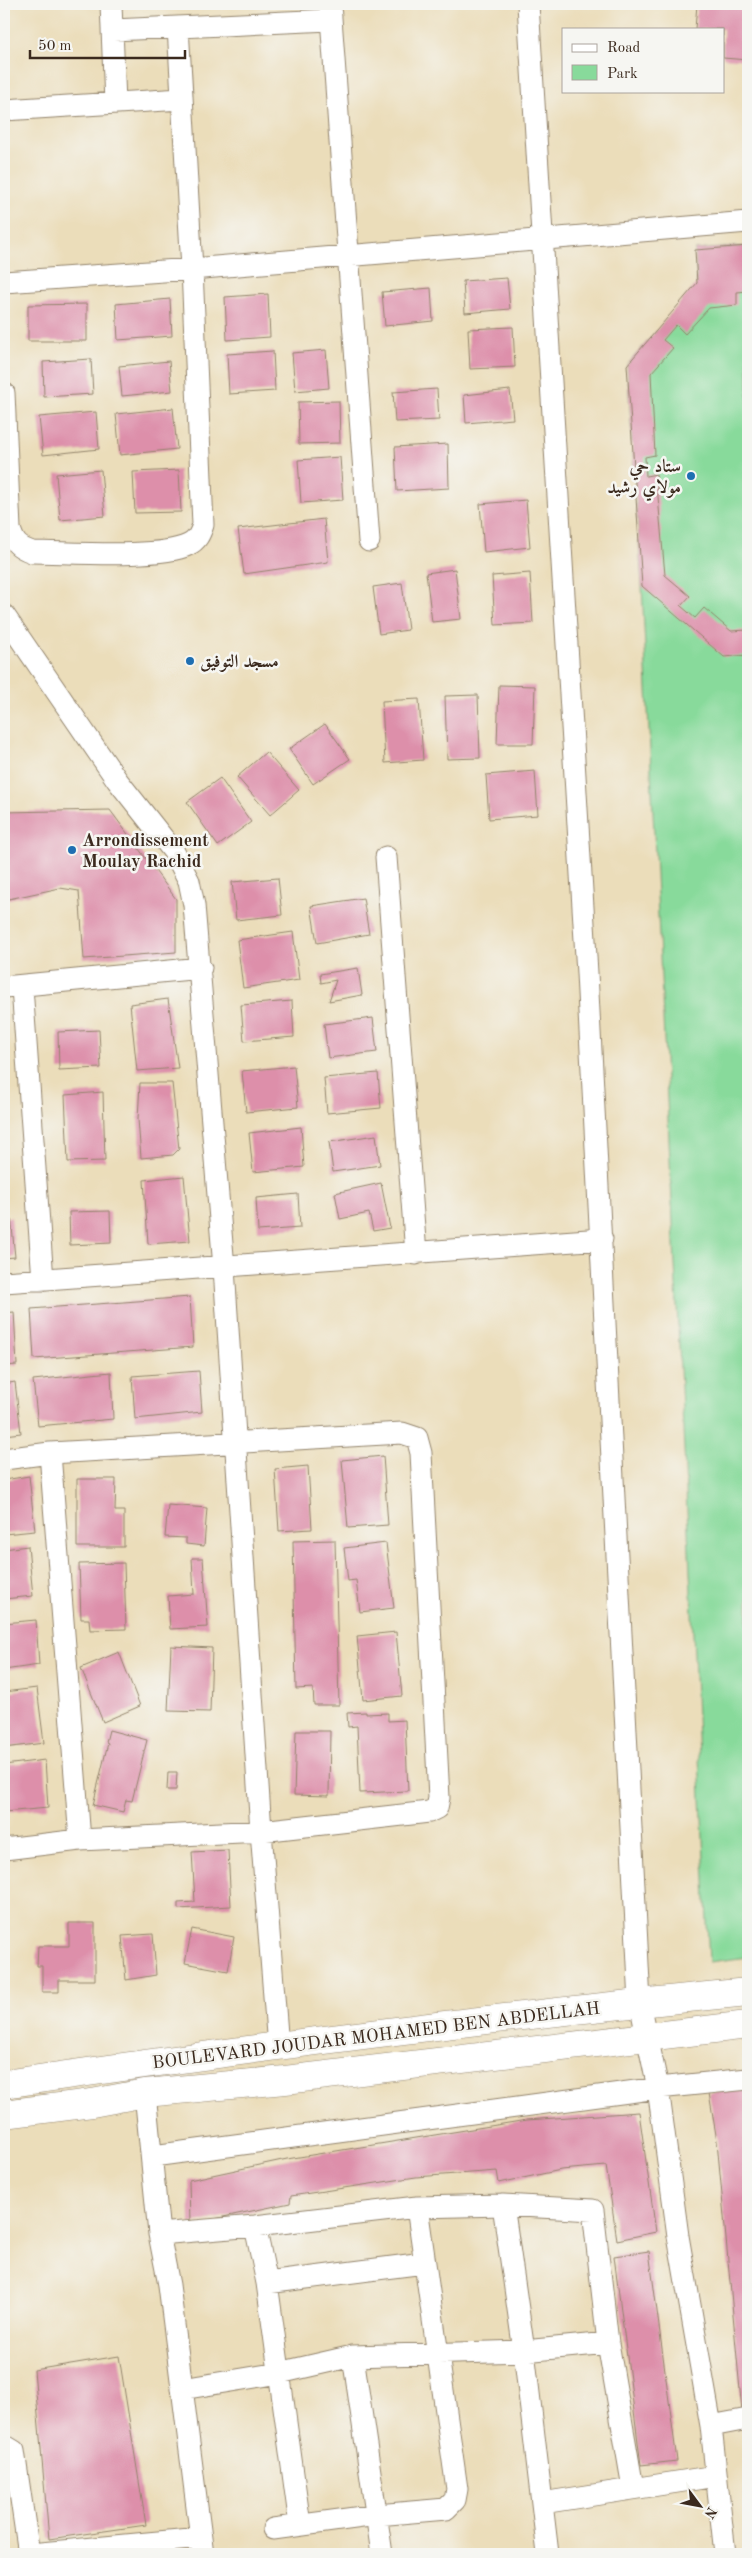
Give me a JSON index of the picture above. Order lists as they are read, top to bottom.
{
  "streets": {
    "main road": ["BOULEVARD JOUDAR MOHAMED BEN ABDELLAH"]
  },
  "places": ["ستاد حي مولاي رشيد", "مسجد التوفيق", "Arrondissement Moulay Rachid"],
  "legend": ["Road", "Park"],
  "scale_bar": "50 m",
  "north": "bottom right"
}
